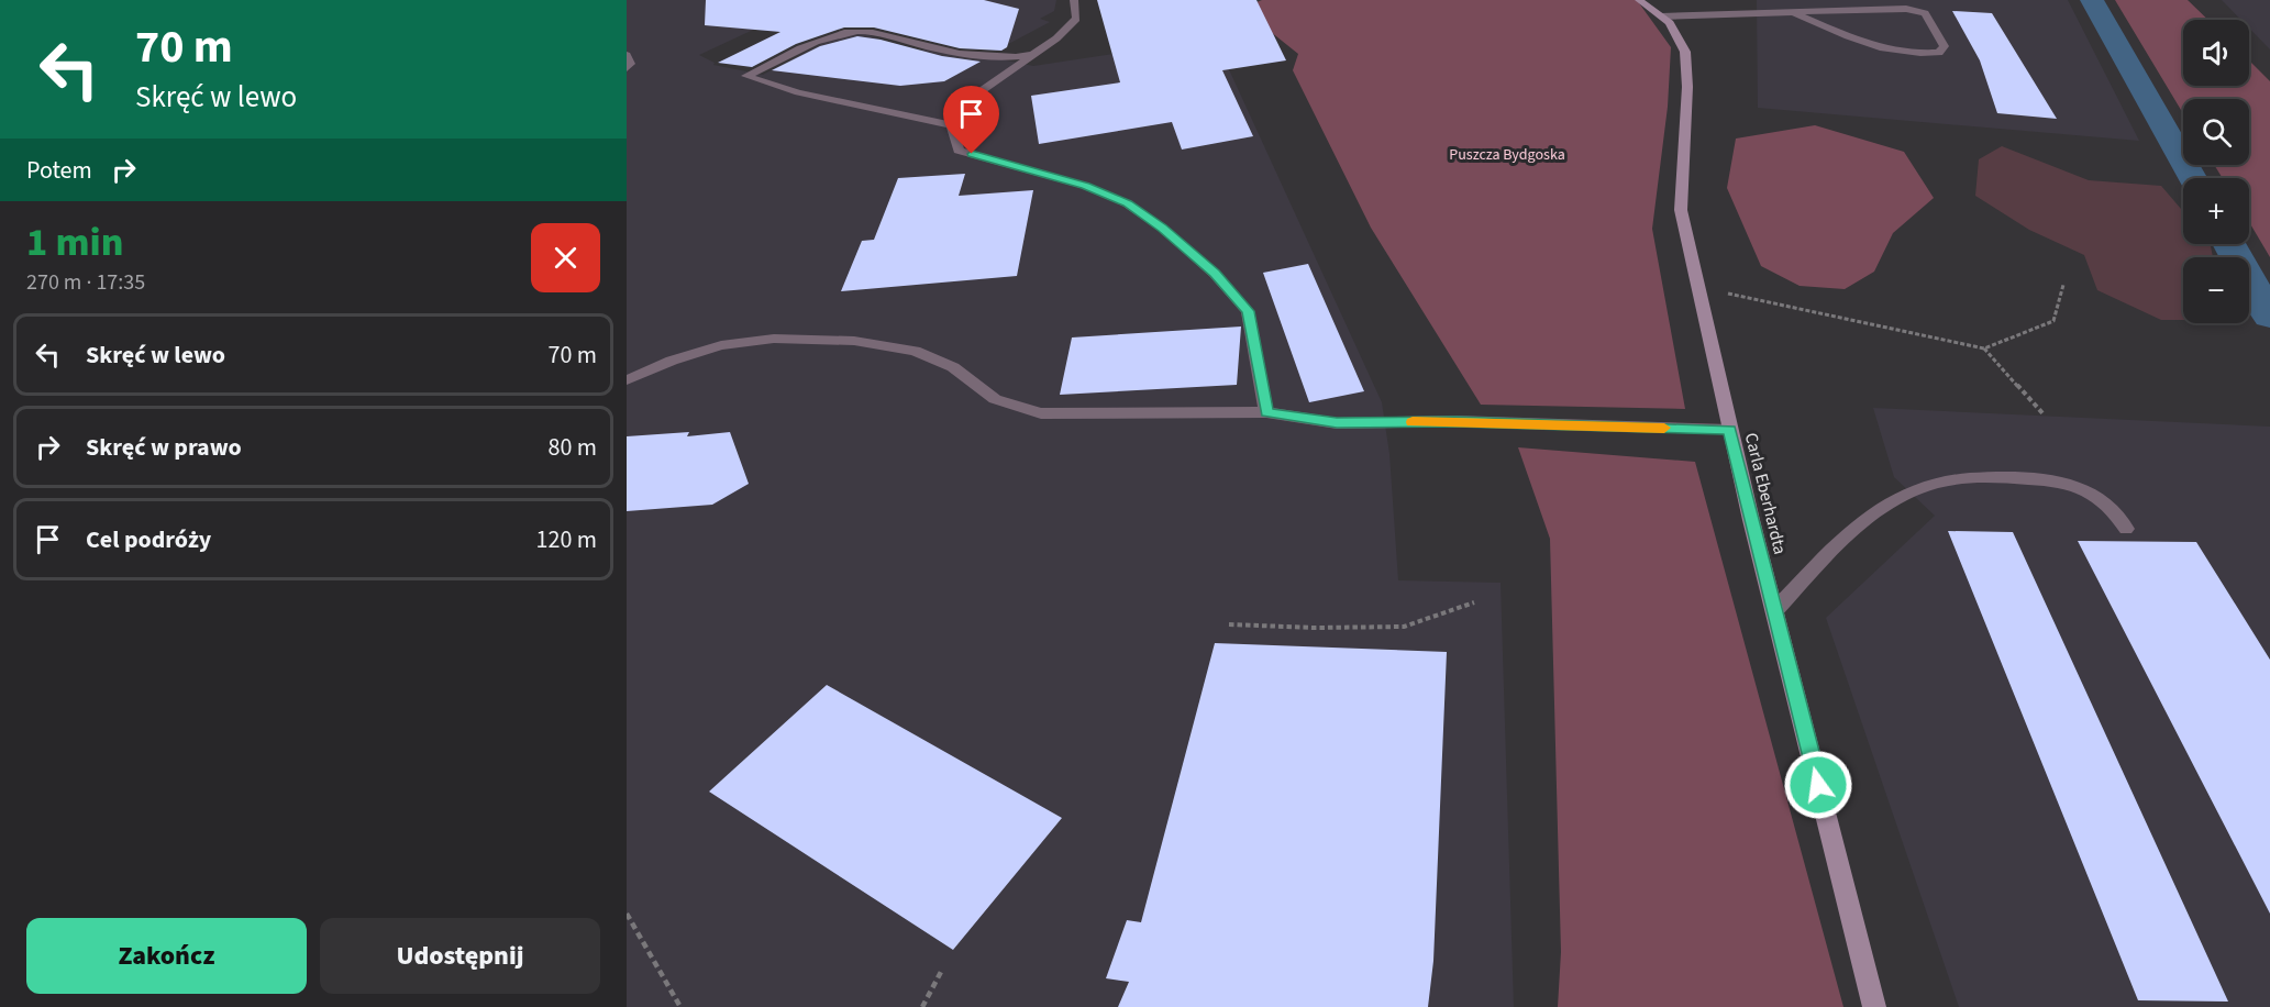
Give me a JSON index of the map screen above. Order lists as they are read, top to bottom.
{
  "streets": {
    "street": ["Carla Eberhardta"]
  },
  "parks": ["Puszcza Bydgoska"],
  "page": {
    "turn": ["70 m", "Skręć w lewo"],
    "map_buttons": ["+", "−"],
    "then": "Potem",
    "heading": ["1 min", "270 m · 17:35"],
    "list": [
      {
        "name": "Skręć w lewo",
        "value": "70 m"
      },
      {
        "name": "Skręć w prawo",
        "value": "80 m"
      },
      {
        "name": "Cel podróży",
        "value": "120 m"
      }
    ],
    "buttons": ["Zakończ", "Udostępnij"]
  }
}
